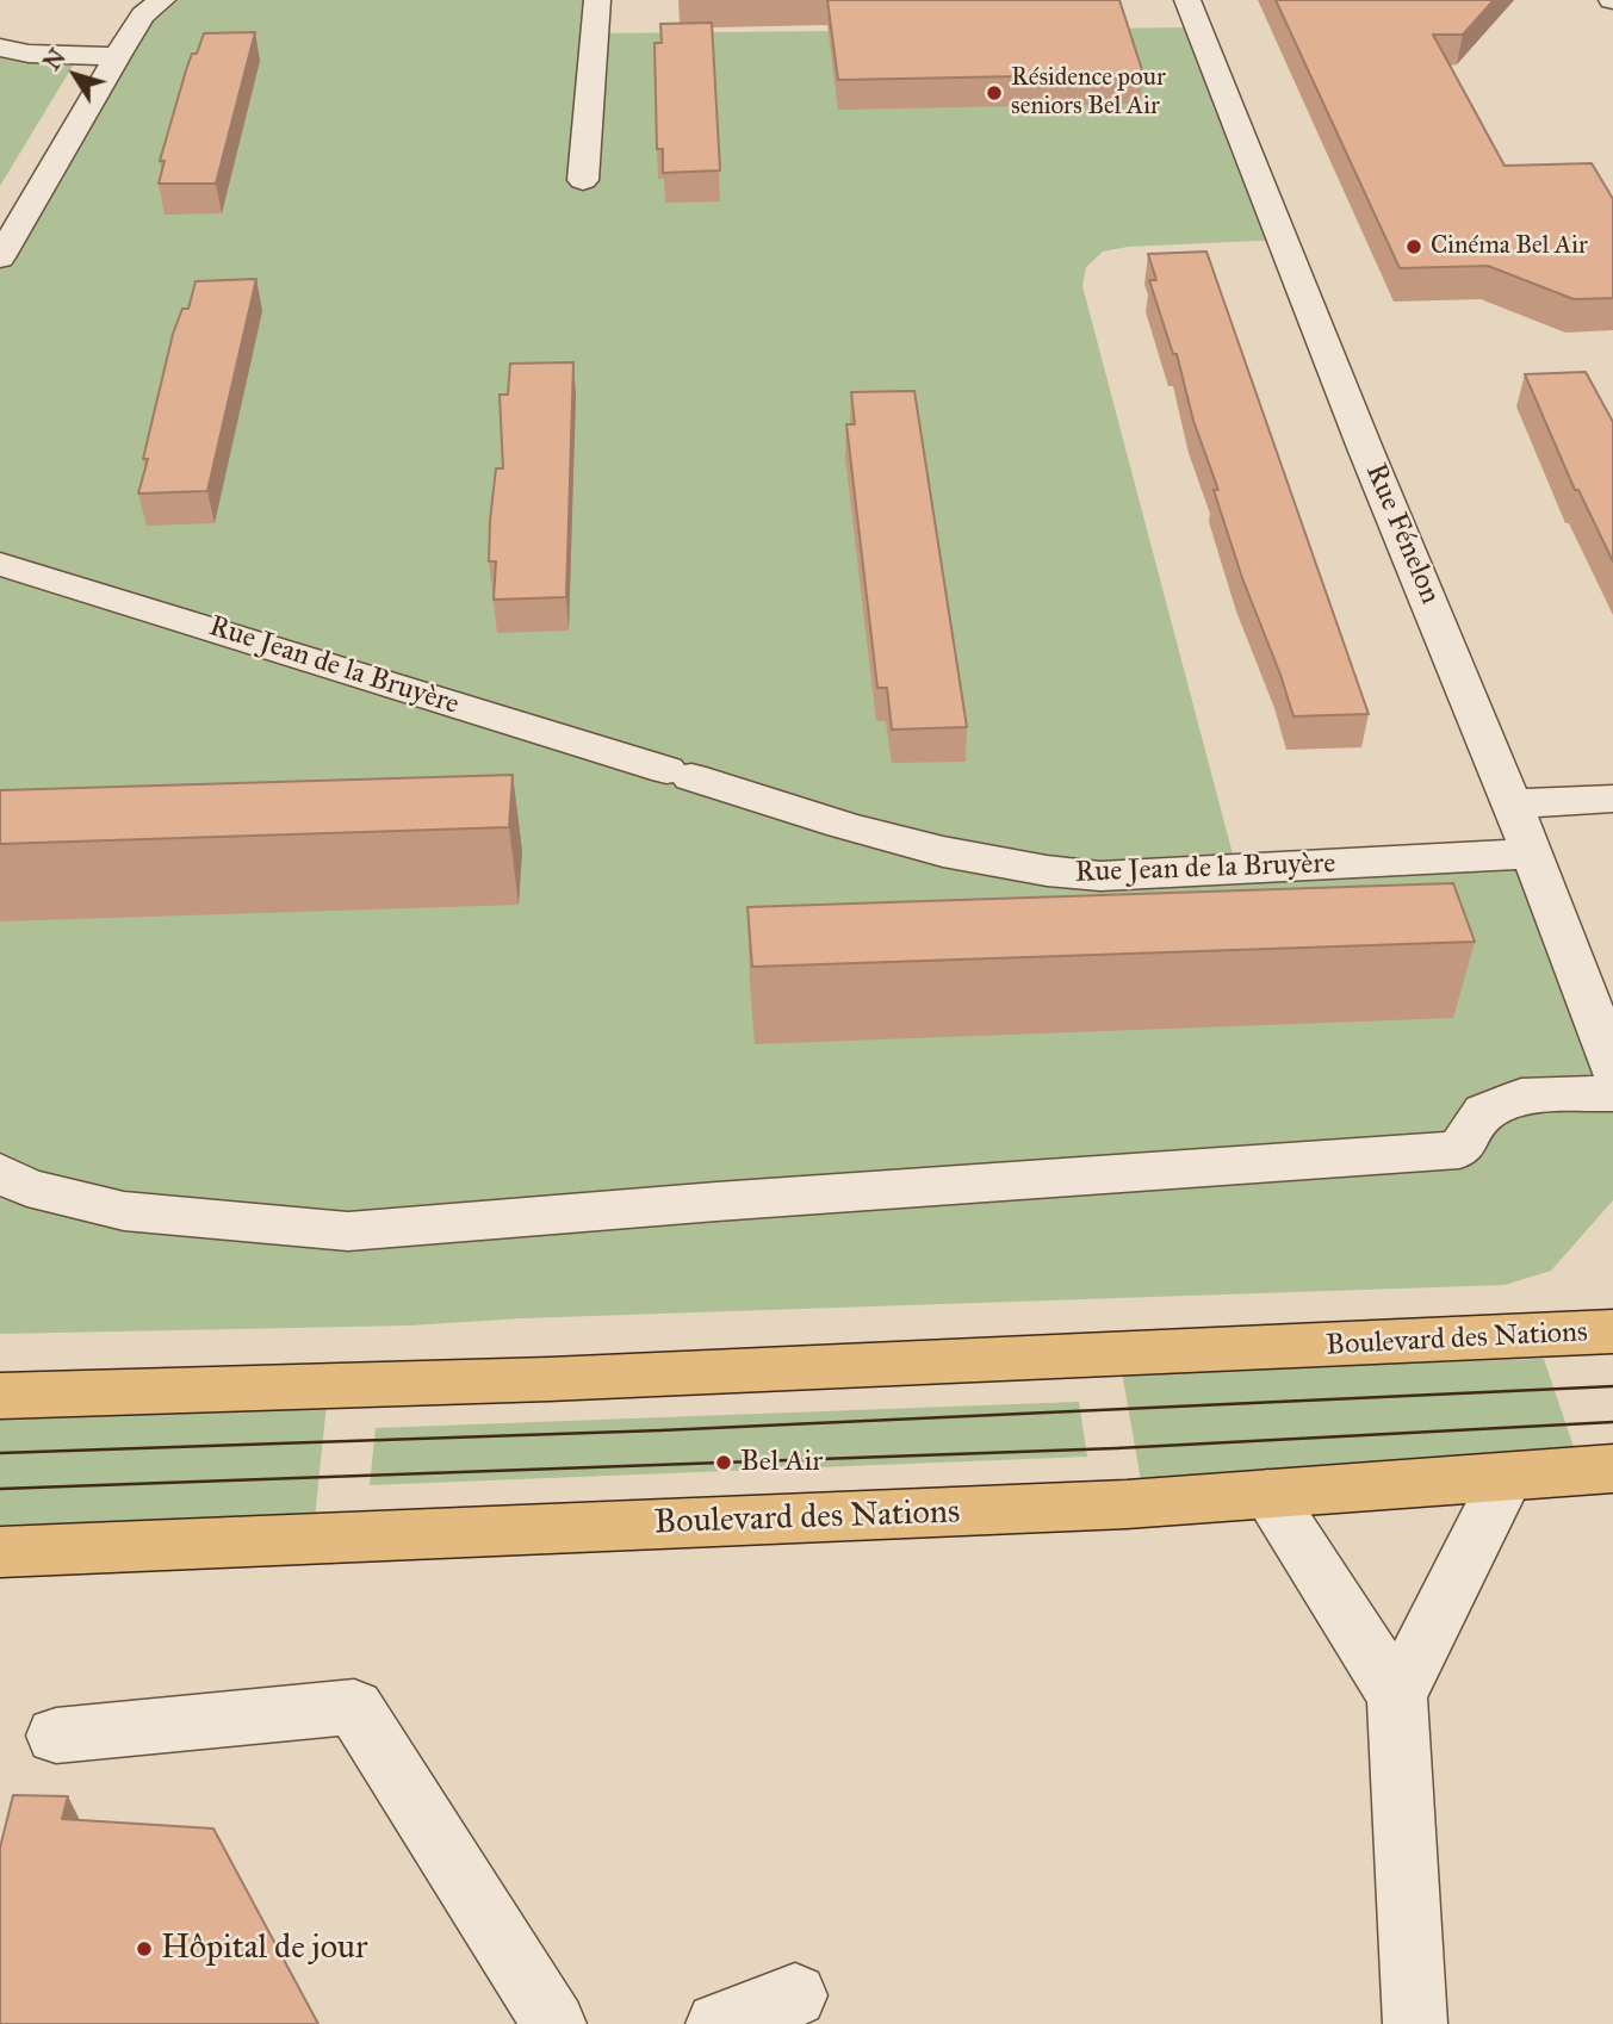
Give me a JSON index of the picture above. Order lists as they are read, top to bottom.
{
  "streets": {
    "main road": ["Boulevard des Nations"],
    "street": ["Rue Fénelon", "Rue Jean de la Bruyère"]
  },
  "crossings": [
    ["Rue Fénelon", "Rue Jean de la Bruyère"]
  ],
  "places": [
    "Résidence pour seniors Bel Air",
    "Cinéma Bel Air",
    "Bel Air",
    "Hôpital de jour"
  ],
  "north": "top left"
}
